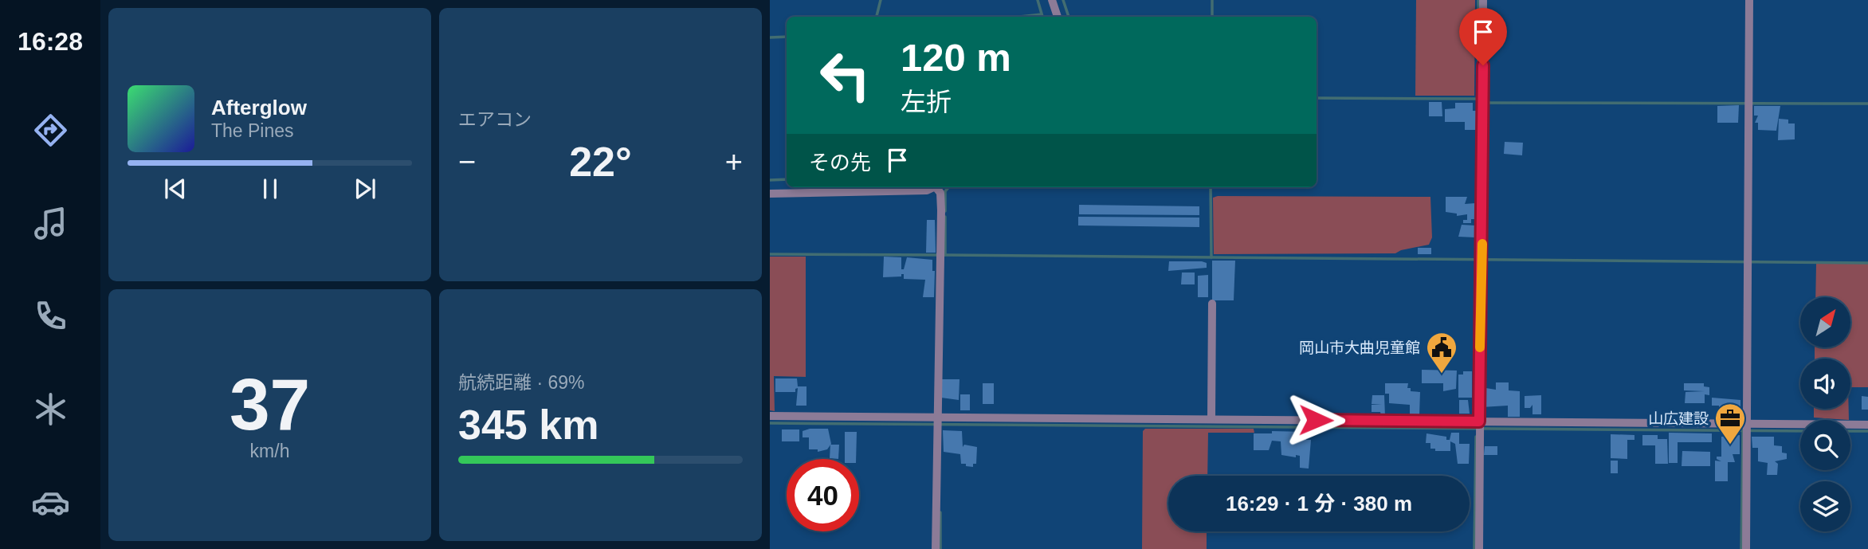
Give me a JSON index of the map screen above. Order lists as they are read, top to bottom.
{
  "places": {
    "public building": ["岡山市大曲児童館"],
    "office": ["山広建設"]
  },
  "north": "top right",
  "page": {
    "tabs": "16:28",
    "tile": [
      "エアコン",
      ["37", "km/h"],
      ["航続距離 · 69%", "345 km"]
    ],
    "turn": ["120 m", "左折"],
    "song": ["Afterglow", "The Pines"],
    "then": "その先",
    "heat": ["−", "22°", "+"],
    "limit": "40",
    "trip": "16:29 · 1 分 · 380 m"
  }
}
